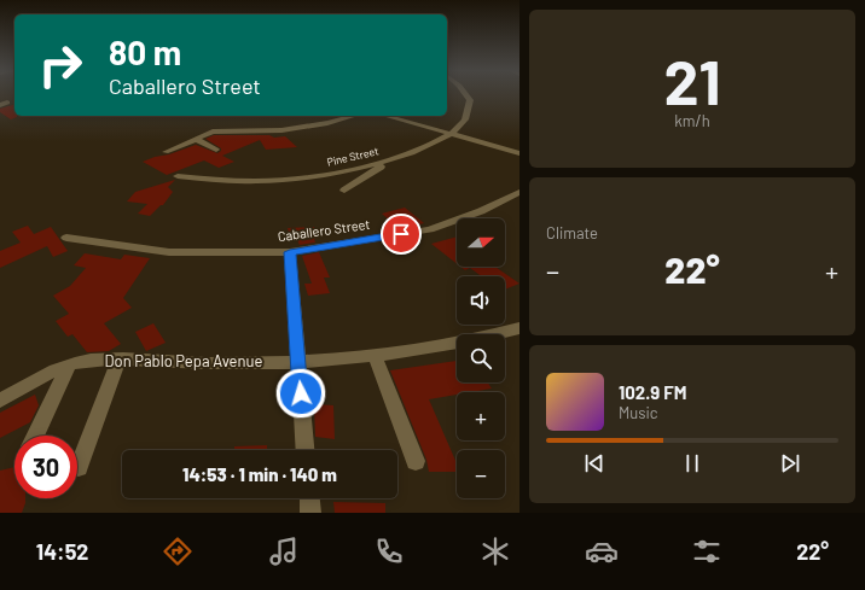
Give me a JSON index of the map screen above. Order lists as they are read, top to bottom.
{
  "streets": {
    "street": ["Pine Street", "Caballero Street", "Don Pablo Pepa Avenue"]
  },
  "north": "right",
  "page": {
    "tile": [
      ["21", "km/h"],
      "Climate"
    ],
    "turn": ["80 m", "Caballero Street"],
    "map_buttons": ["+", "−"],
    "heat": ["−", "22°", "+"],
    "song": ["102.9 FM", "Music"],
    "limit": "30",
    "trip": "14:53 · 1 min · 140 m",
    "tabs": ["14:52", "22°"]
  }
}
